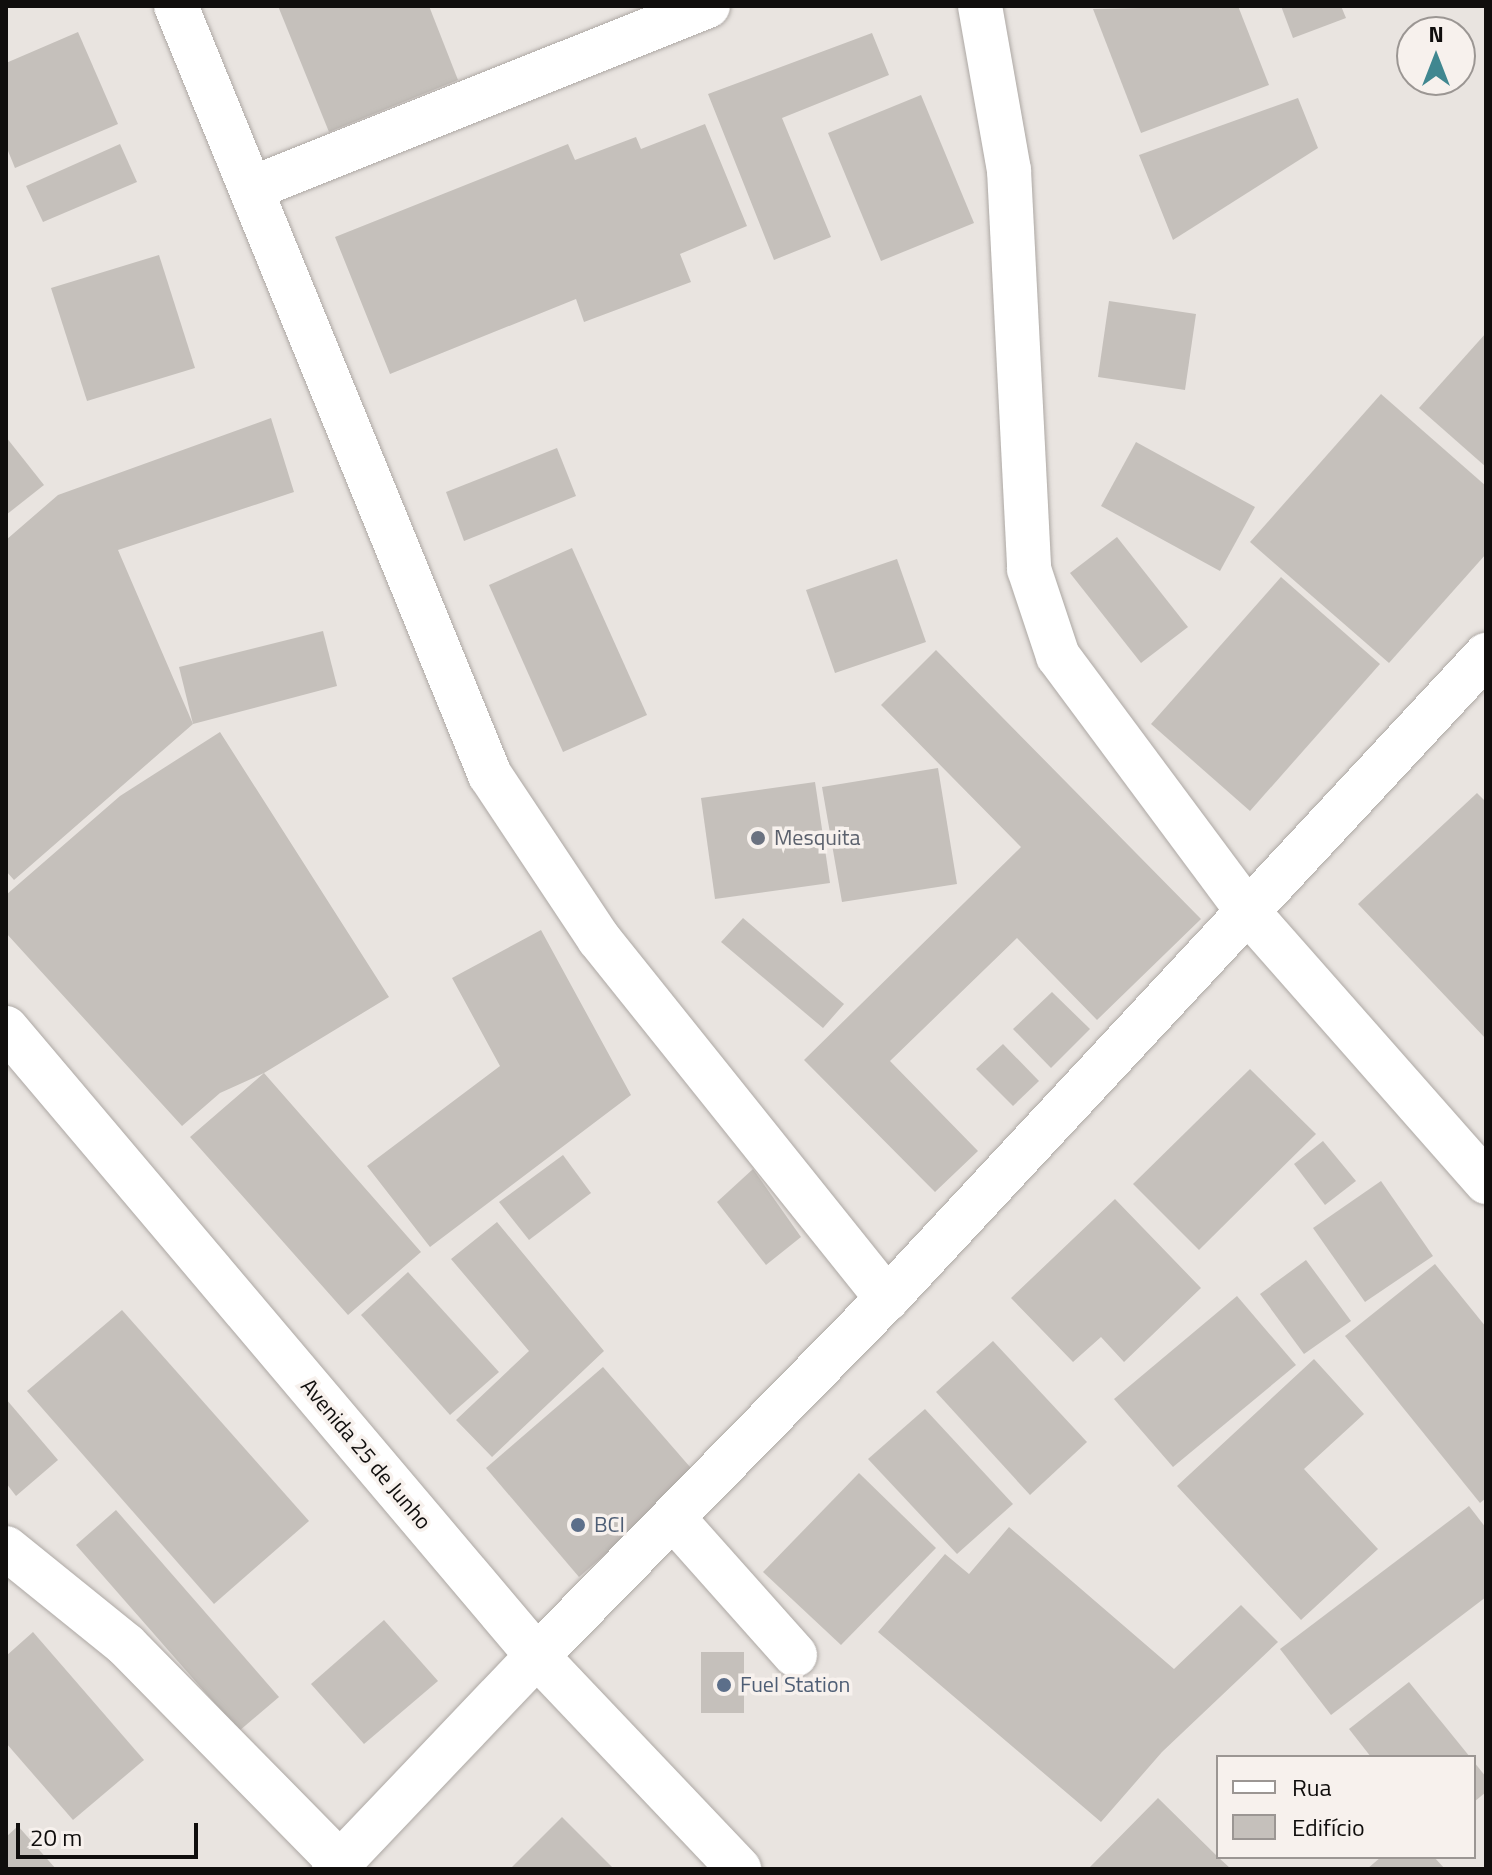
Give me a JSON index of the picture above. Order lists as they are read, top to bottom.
{
  "streets": {
    "street": ["Avenida 25 de Junho"]
  },
  "places": ["Mesquita", "BCI", "Fuel Station"],
  "legend": ["Rua", "Edifício"],
  "scale_bar": "20 m",
  "north": "top"
}
